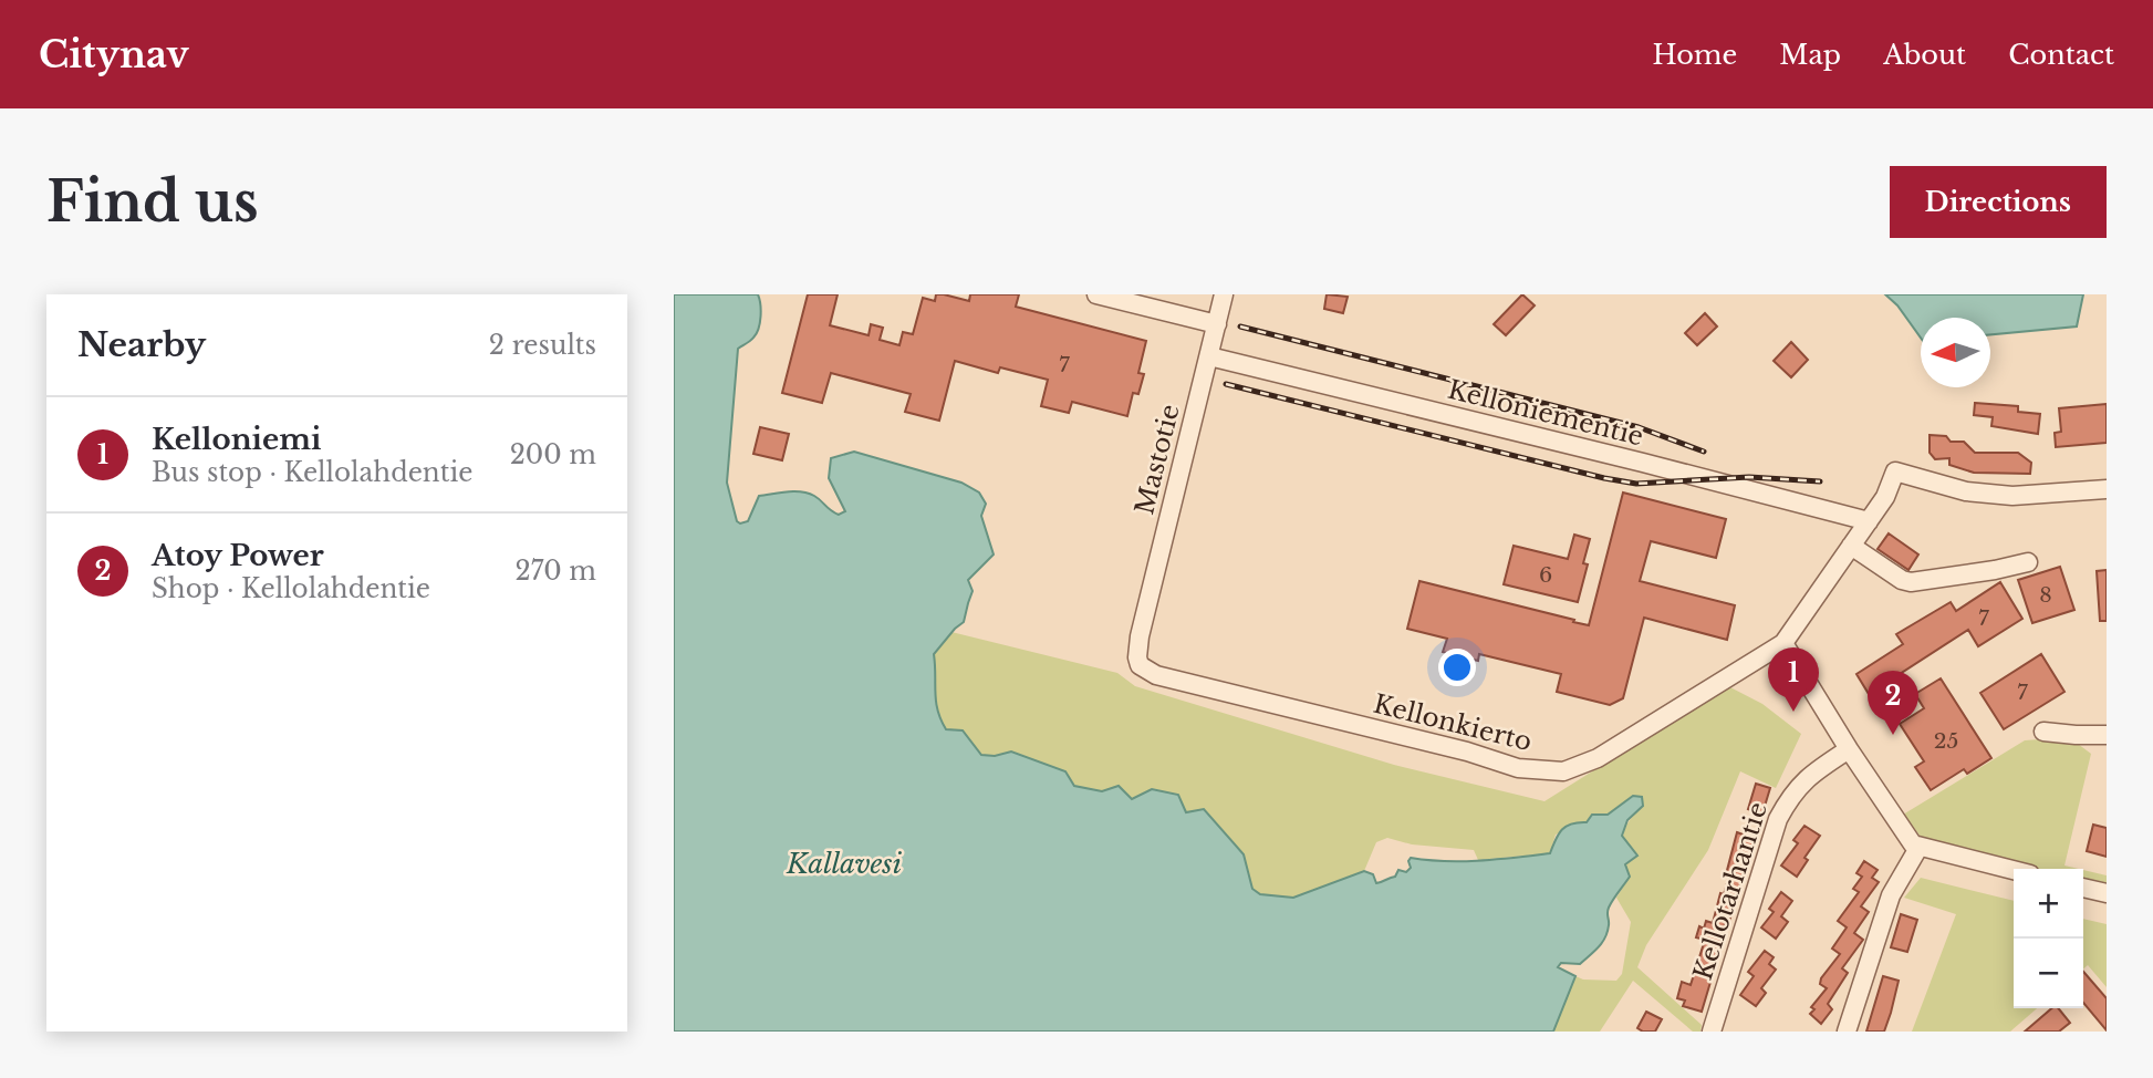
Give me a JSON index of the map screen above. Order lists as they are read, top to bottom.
{
  "streets": {
    "street": [
      "Kelloniementie",
      "Mastotie",
      "Kellonkierto",
      "Kellotarhantie"
    ]
  },
  "crossings": [
    ["Kelloniementie", "Mastotie"],
    ["Kelloniementie", "Kellonkierto"],
    ["Mastotie", "Kellonkierto"]
  ],
  "water": ["Kallavesi"],
  "house_numbers": [
    "7",
    "6",
    "8",
    "7",
    "7",
    "25"
  ],
  "north": "left",
  "page": {
    "header": "Citynav",
    "nav": [
      "Home",
      "Map",
      "About",
      "Contact"
    ],
    "buttons": "Directions",
    "title": "Find us",
    "heading": ["Nearby", "2 results"],
    "list": [
      {
        "mark": "1",
        "name": "Kelloniemi",
        "note": "Bus stop · Kellolahdentie",
        "value": "200 m"
      },
      {
        "mark": "2",
        "name": "Atoy Power",
        "note": "Shop · Kellolahdentie",
        "value": "270 m"
      }
    ],
    "pins": ["1", "2"],
    "map_buttons": ["+", "−"]
  }
}
